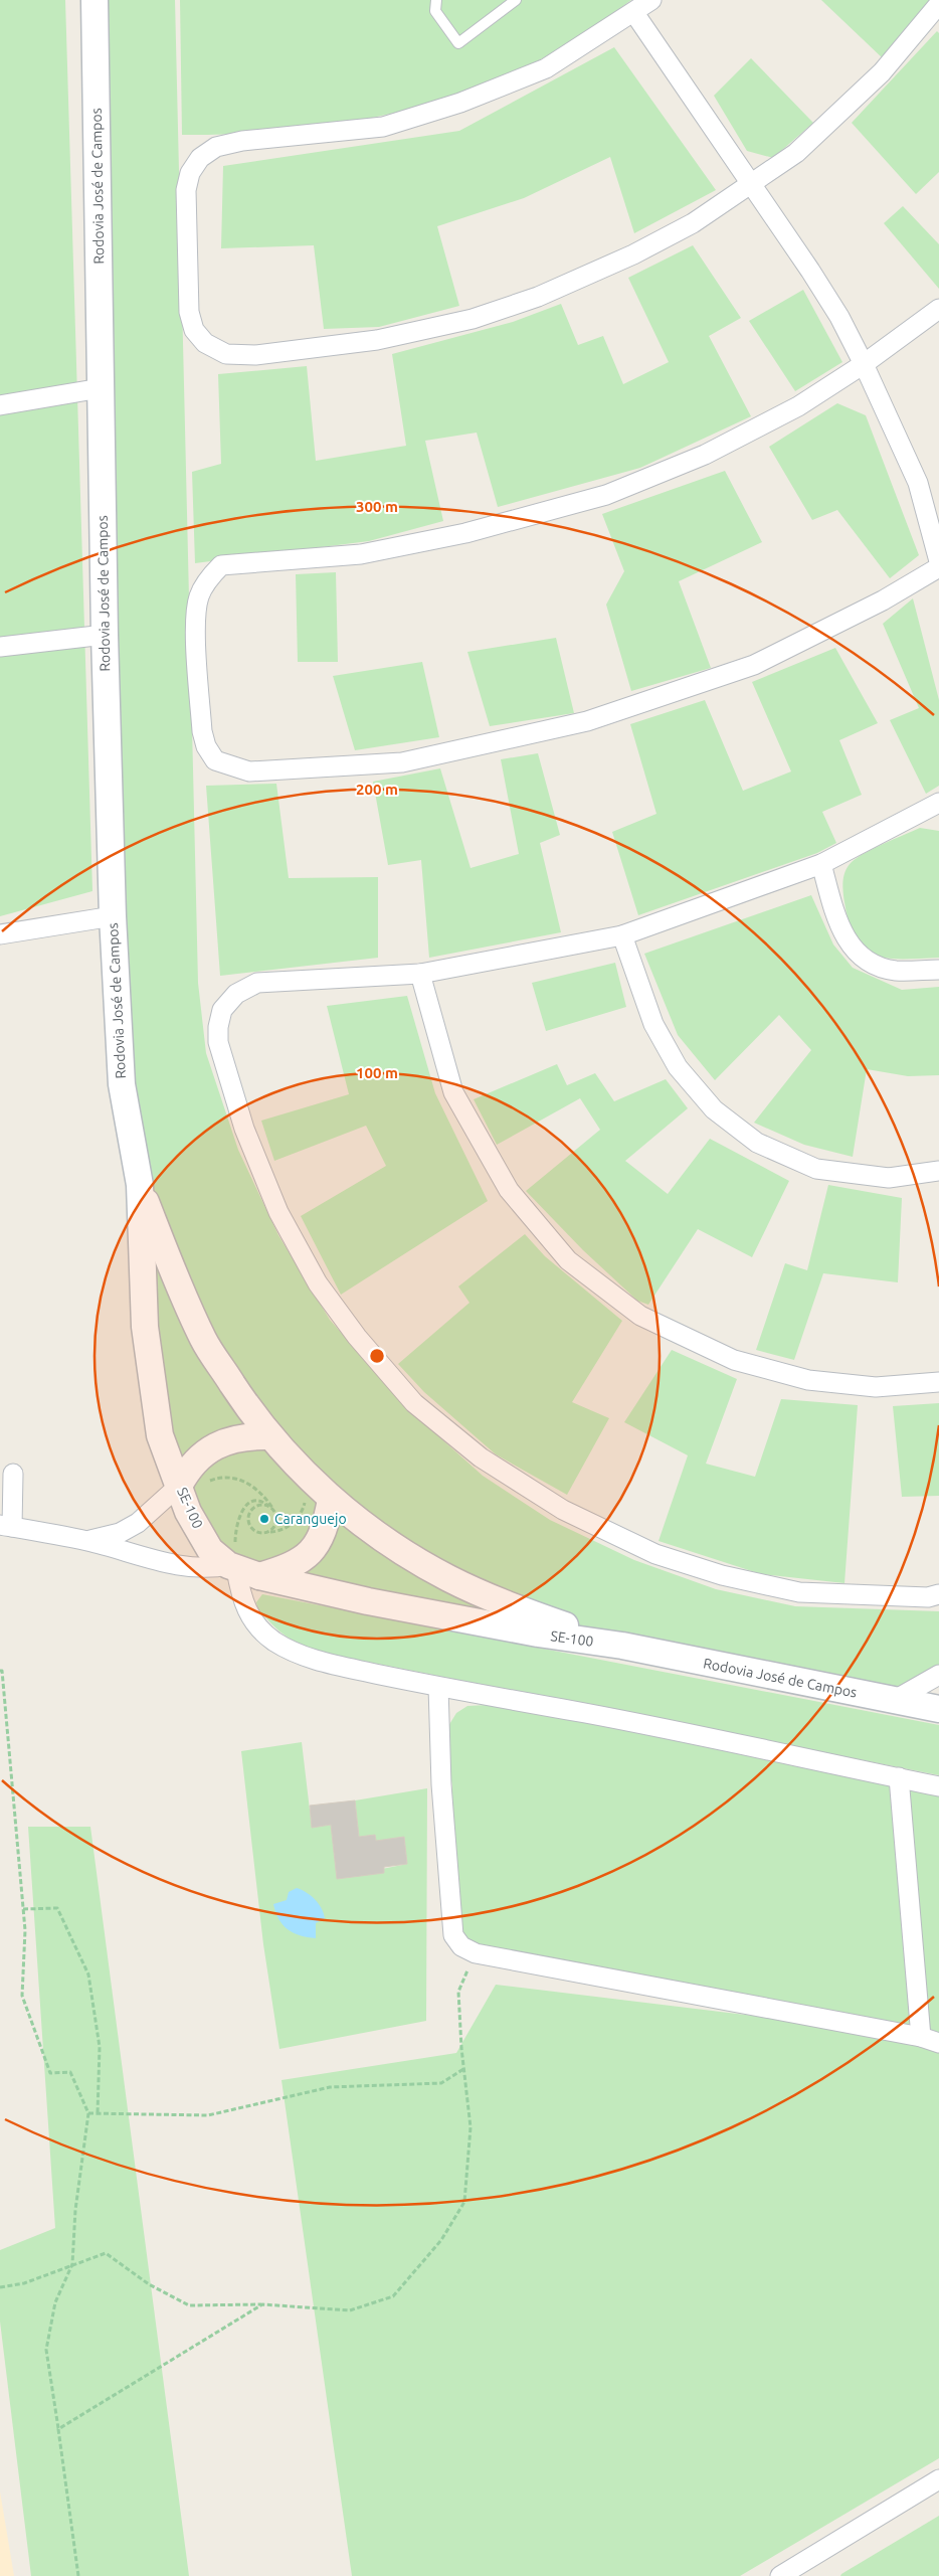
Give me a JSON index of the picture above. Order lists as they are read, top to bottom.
{
  "streets": {
    "main road": ["Rodovia José de Campos", "SE-100"]
  },
  "crossings": [
    ["Rodovia José de Campos", "SE-100"]
  ],
  "places": ["Caranguejo"],
  "rings": ["300 m", "200 m", "100 m"]
}
